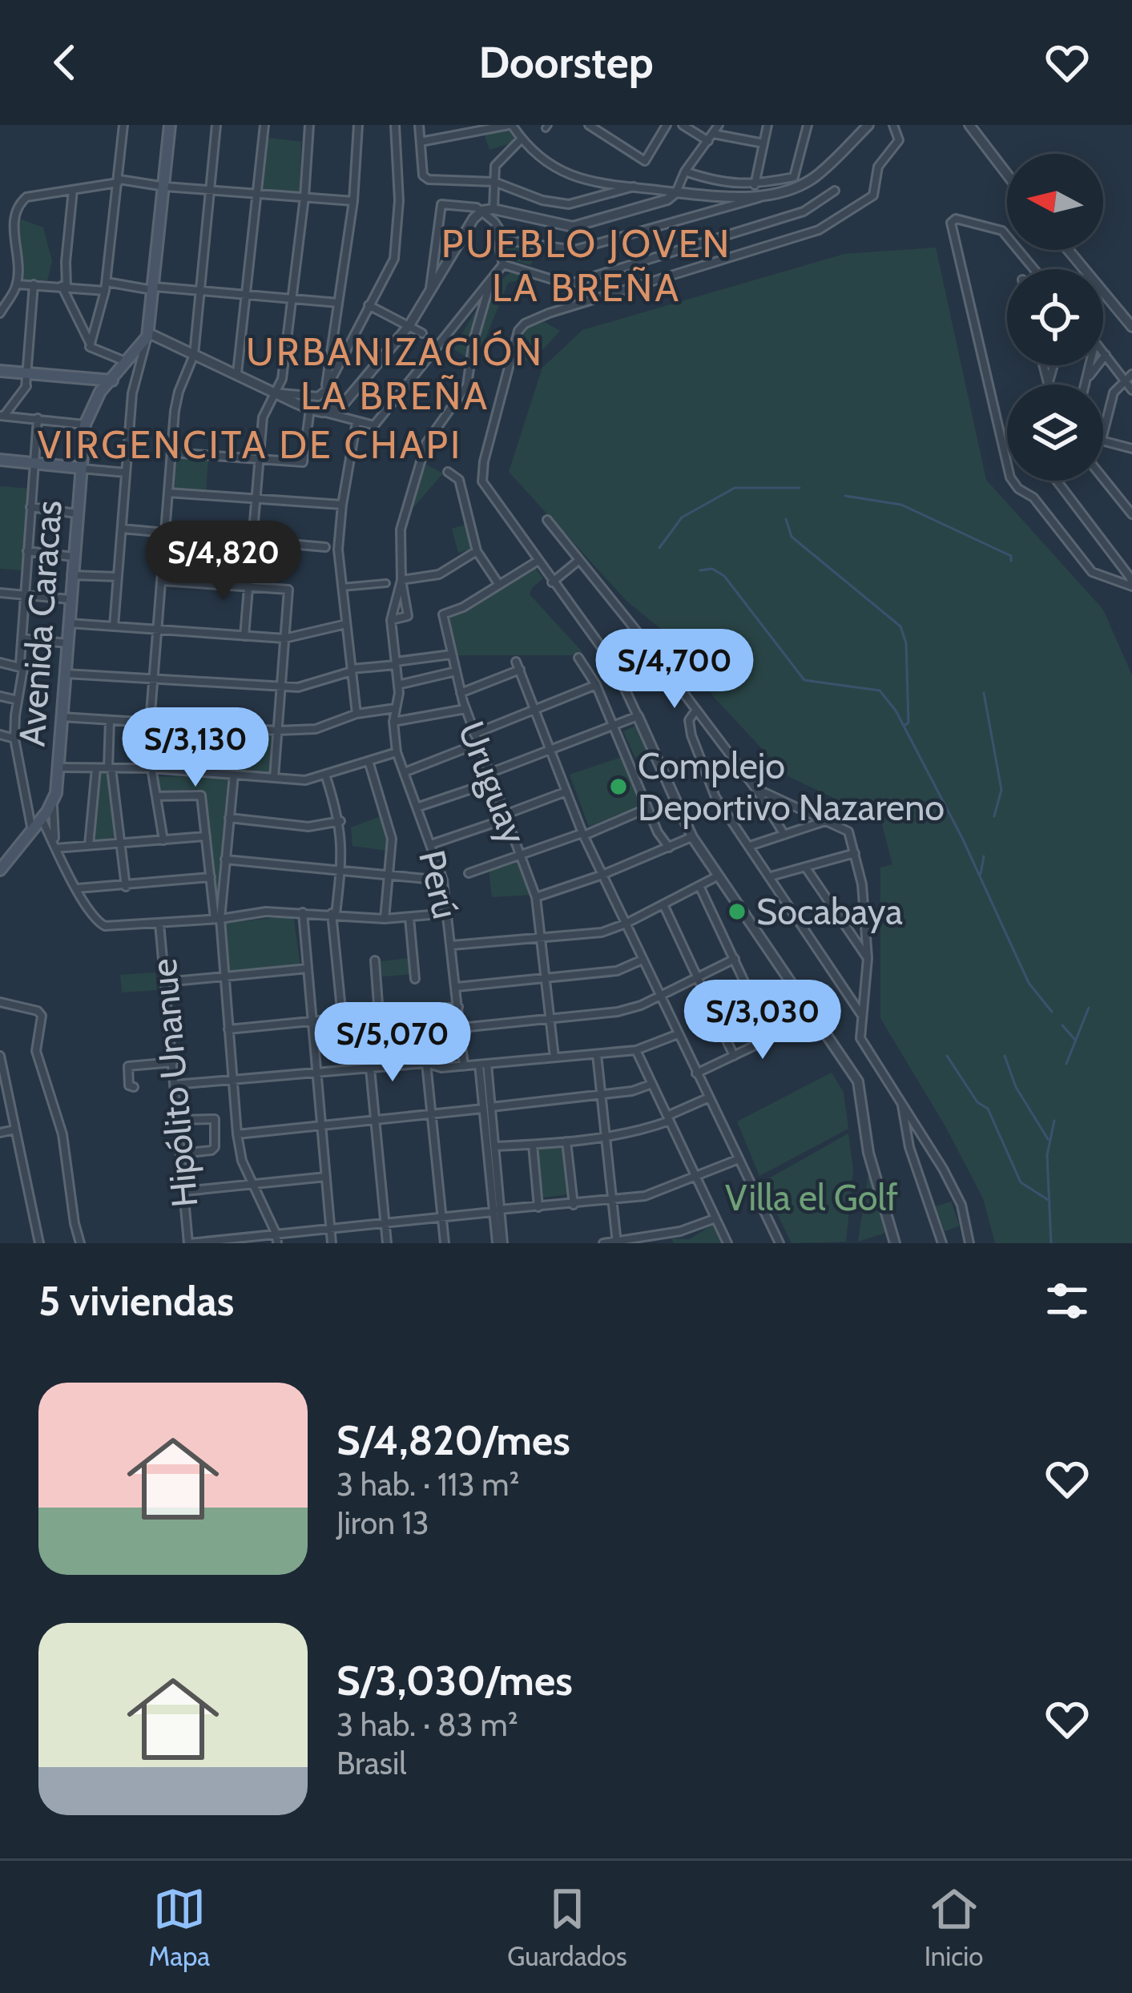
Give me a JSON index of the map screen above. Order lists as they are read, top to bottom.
{
  "streets": {
    "main road": ["Avenida Caracas"],
    "street": ["Uruguay", "Perú", "Hipólito Unanue"]
  },
  "crossings": [
    ["Perú", "Hipólito Unanue"]
  ],
  "districts": ["PUEBLO JOVEN LA BREÑA", "URBANIZACIÓN LA BREÑA", "VIRGENCITA DE CHAPI"],
  "parks": ["Villa el Golf"],
  "places": ["Complejo Deportivo Nazareno", "Socabaya"],
  "north": "left",
  "page": {
    "header": "Doorstep",
    "price": [
      "S/4,820",
      "S/4,700",
      "S/3,130",
      "S/3,030",
      "S/5,070"
    ],
    "heading": "5 viviendas",
    "list": [
      {
        "name": "S/4,820/mes",
        "note": "3 hab. · 113 m² · Jiron 13"
      },
      {
        "name": "S/3,030/mes",
        "note": "3 hab. · 83 m² · Brasil"
      }
    ],
    "tabs": ["Mapa", "Guardados", "Inicio"]
  }
}
